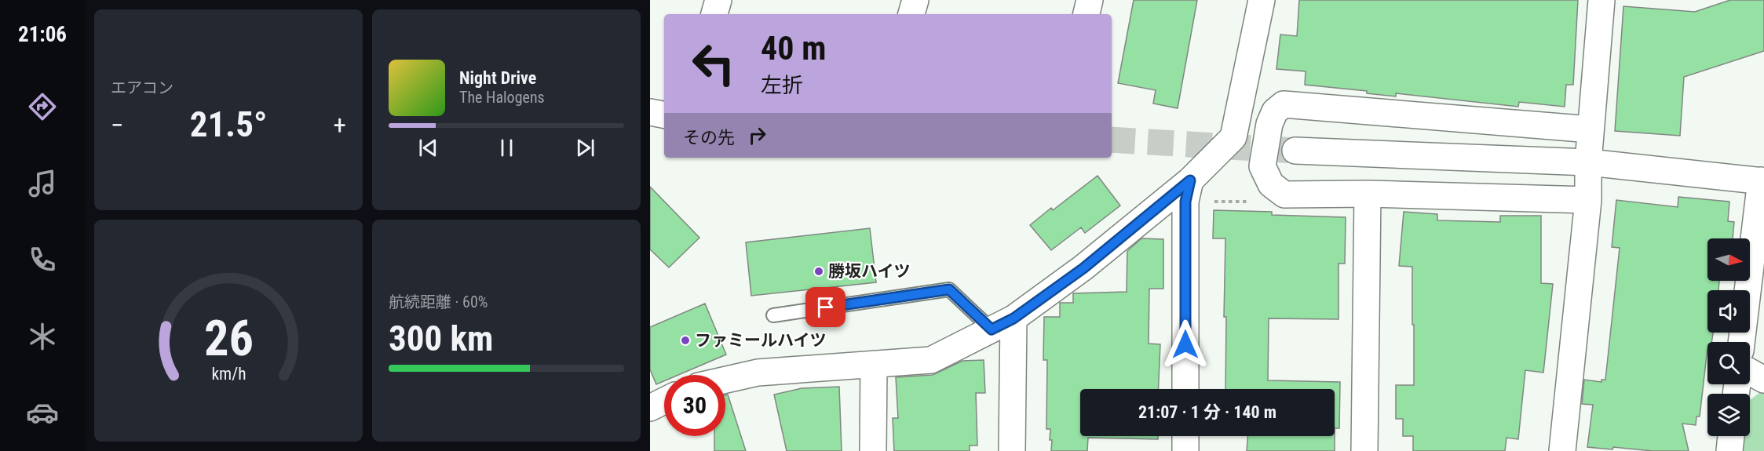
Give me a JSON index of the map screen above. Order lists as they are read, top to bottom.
{
  "places": ["勝坂ハイツ", "ファミールハイツ"],
  "north": "right",
  "page": {
    "tabs": "21:06",
    "tile": [
      "エアコン",
      ["航続距離 · 60%", "300 km"]
    ],
    "turn": ["40 m", "左折"],
    "song": ["Night Drive", "The Halogens"],
    "heat": ["−", "21.5°", "+"],
    "then": "その先",
    "limit": "30",
    "trip": "21:07 · 1 分 · 140 m",
    "gauge": ["26", "km/h"]
  }
}
